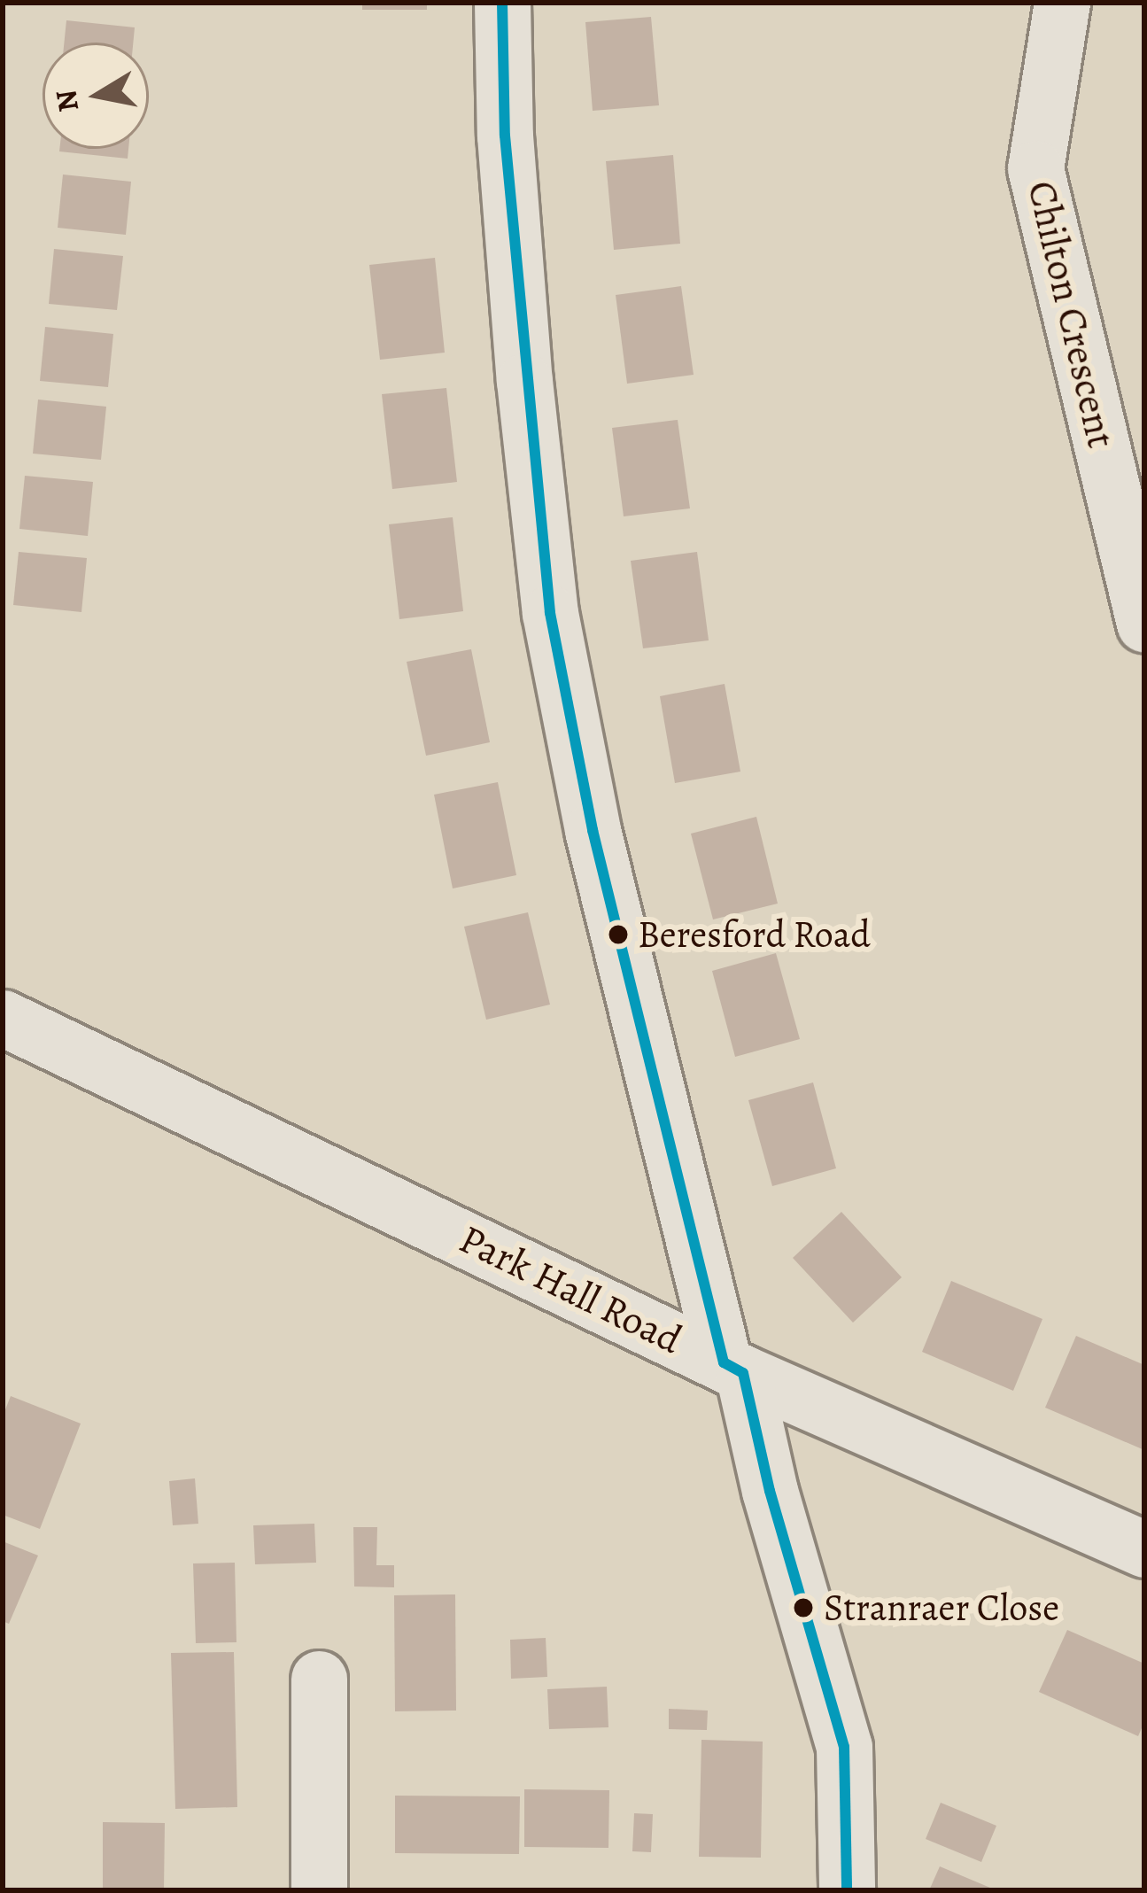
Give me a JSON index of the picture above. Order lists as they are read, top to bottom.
{
  "streets": {
    "street": ["Chilton Crescent", "Park Hall Road"]
  },
  "places": ["Beresford Road", "Stranraer Close"],
  "north": "left"
}
